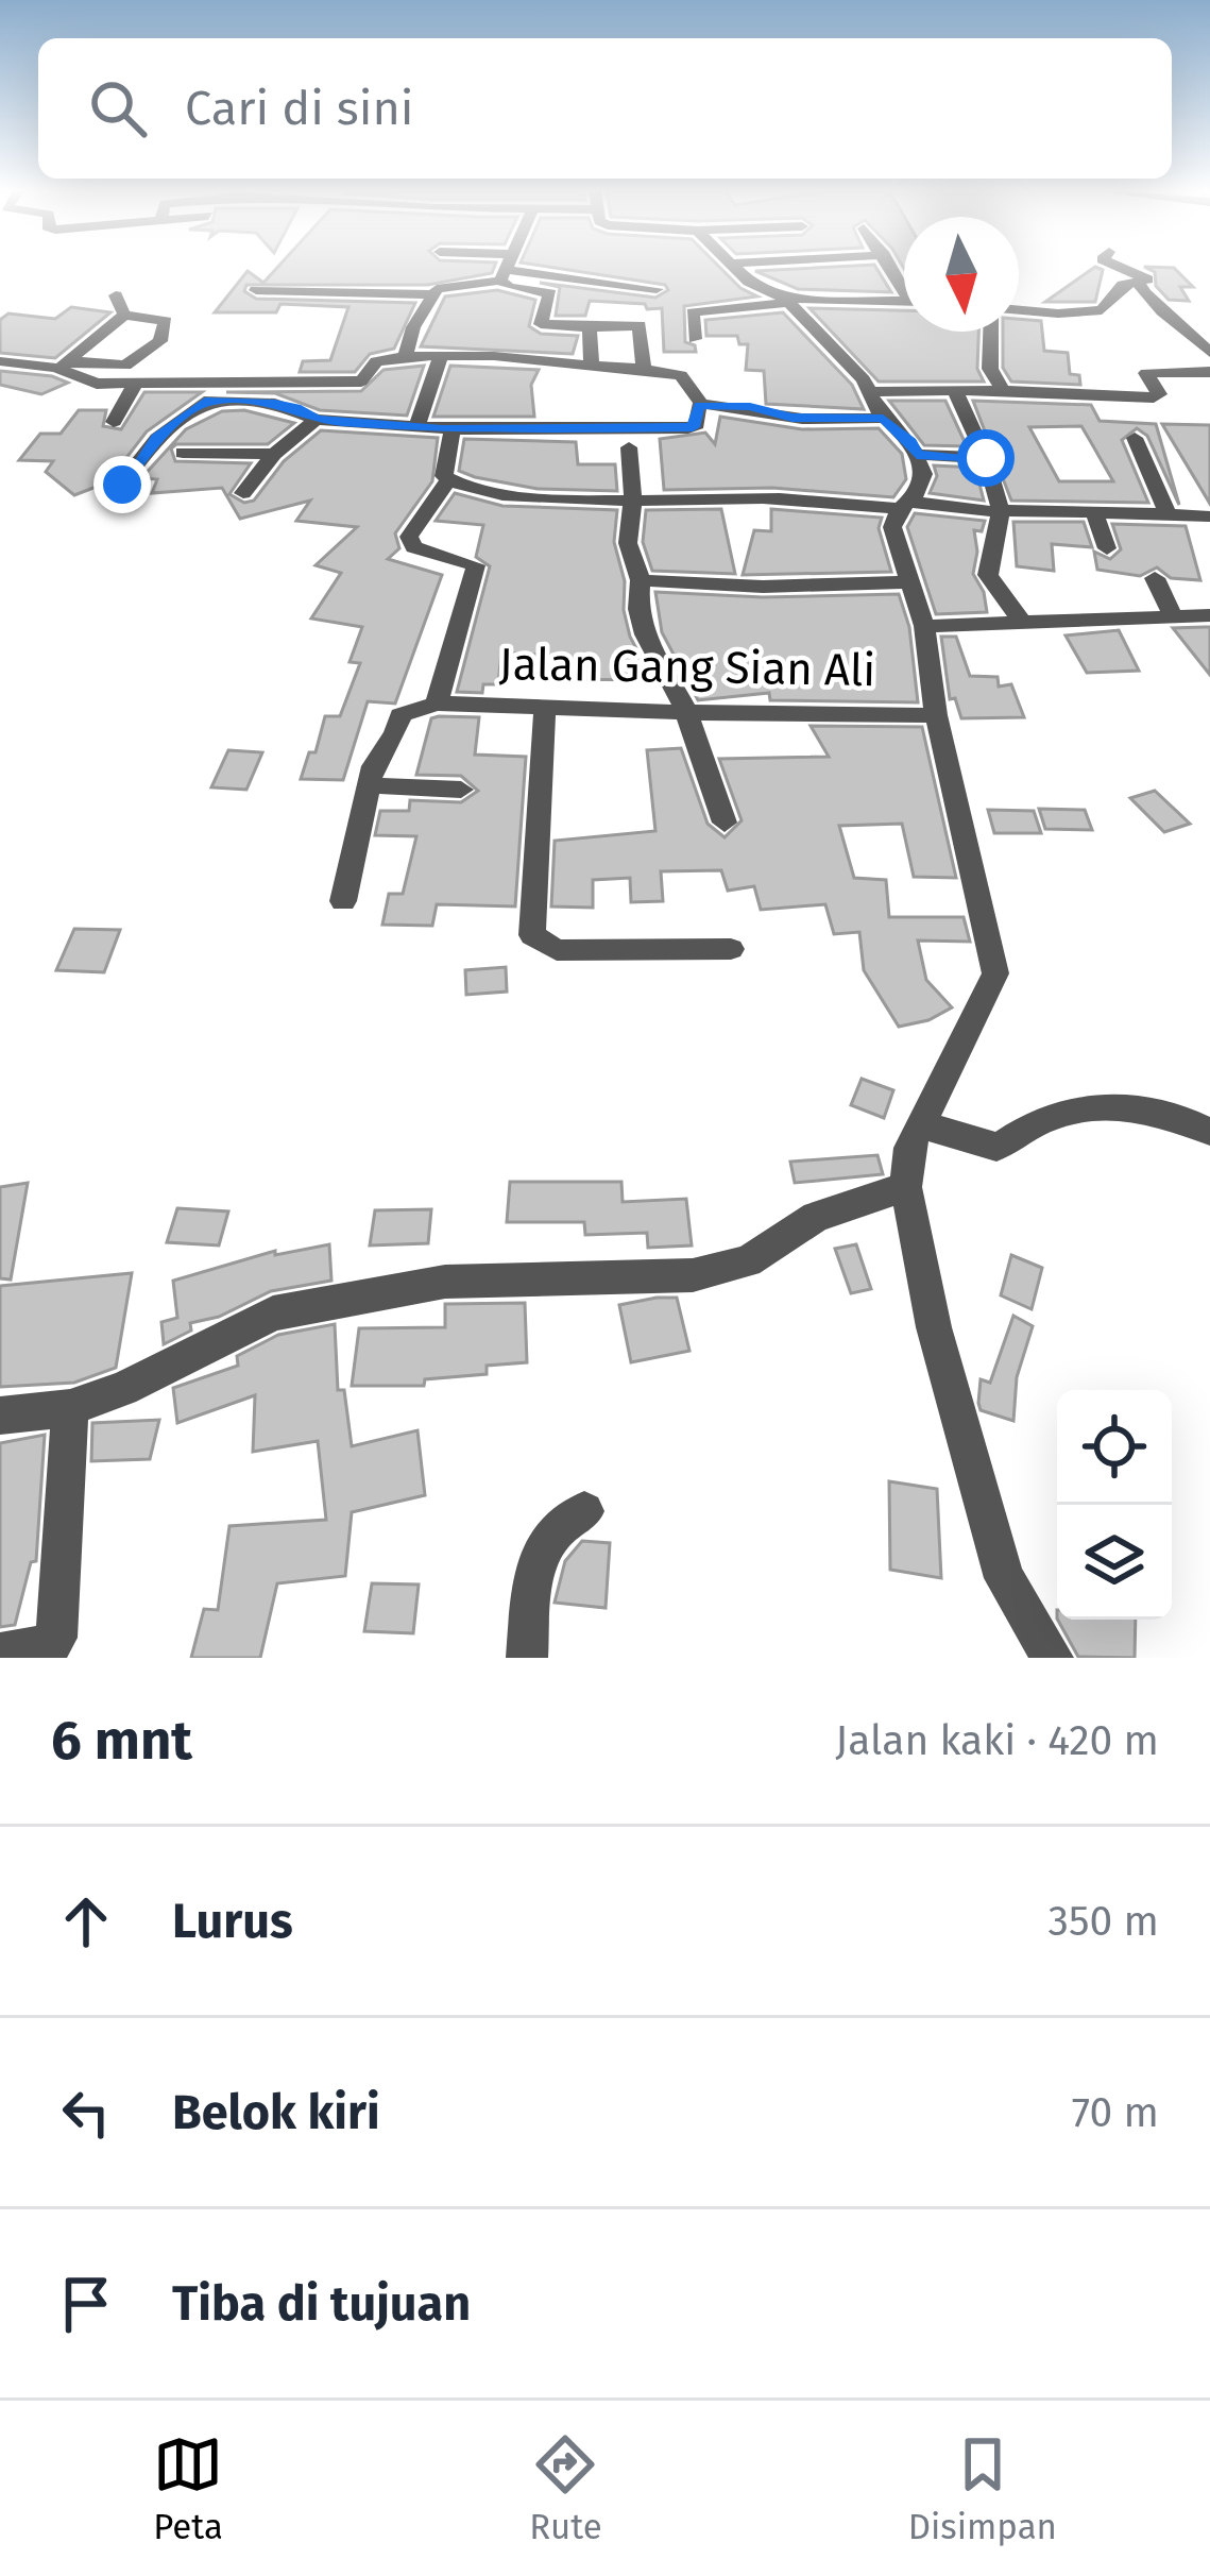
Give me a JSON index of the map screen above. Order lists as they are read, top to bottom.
{
  "streets": {
    "street": ["Jalan Gang Sian Ali"]
  },
  "north": "bottom",
  "page": {
    "search": "Cari di sini",
    "heading": ["6 mnt", "Jalan kaki · 420 m"],
    "list": [
      ["Lurus", "350 m"],
      ["Belok kiri", "70 m"],
      "Tiba di tujuan"
    ],
    "nav": ["Peta", "Rute", "Disimpan"]
  }
}
